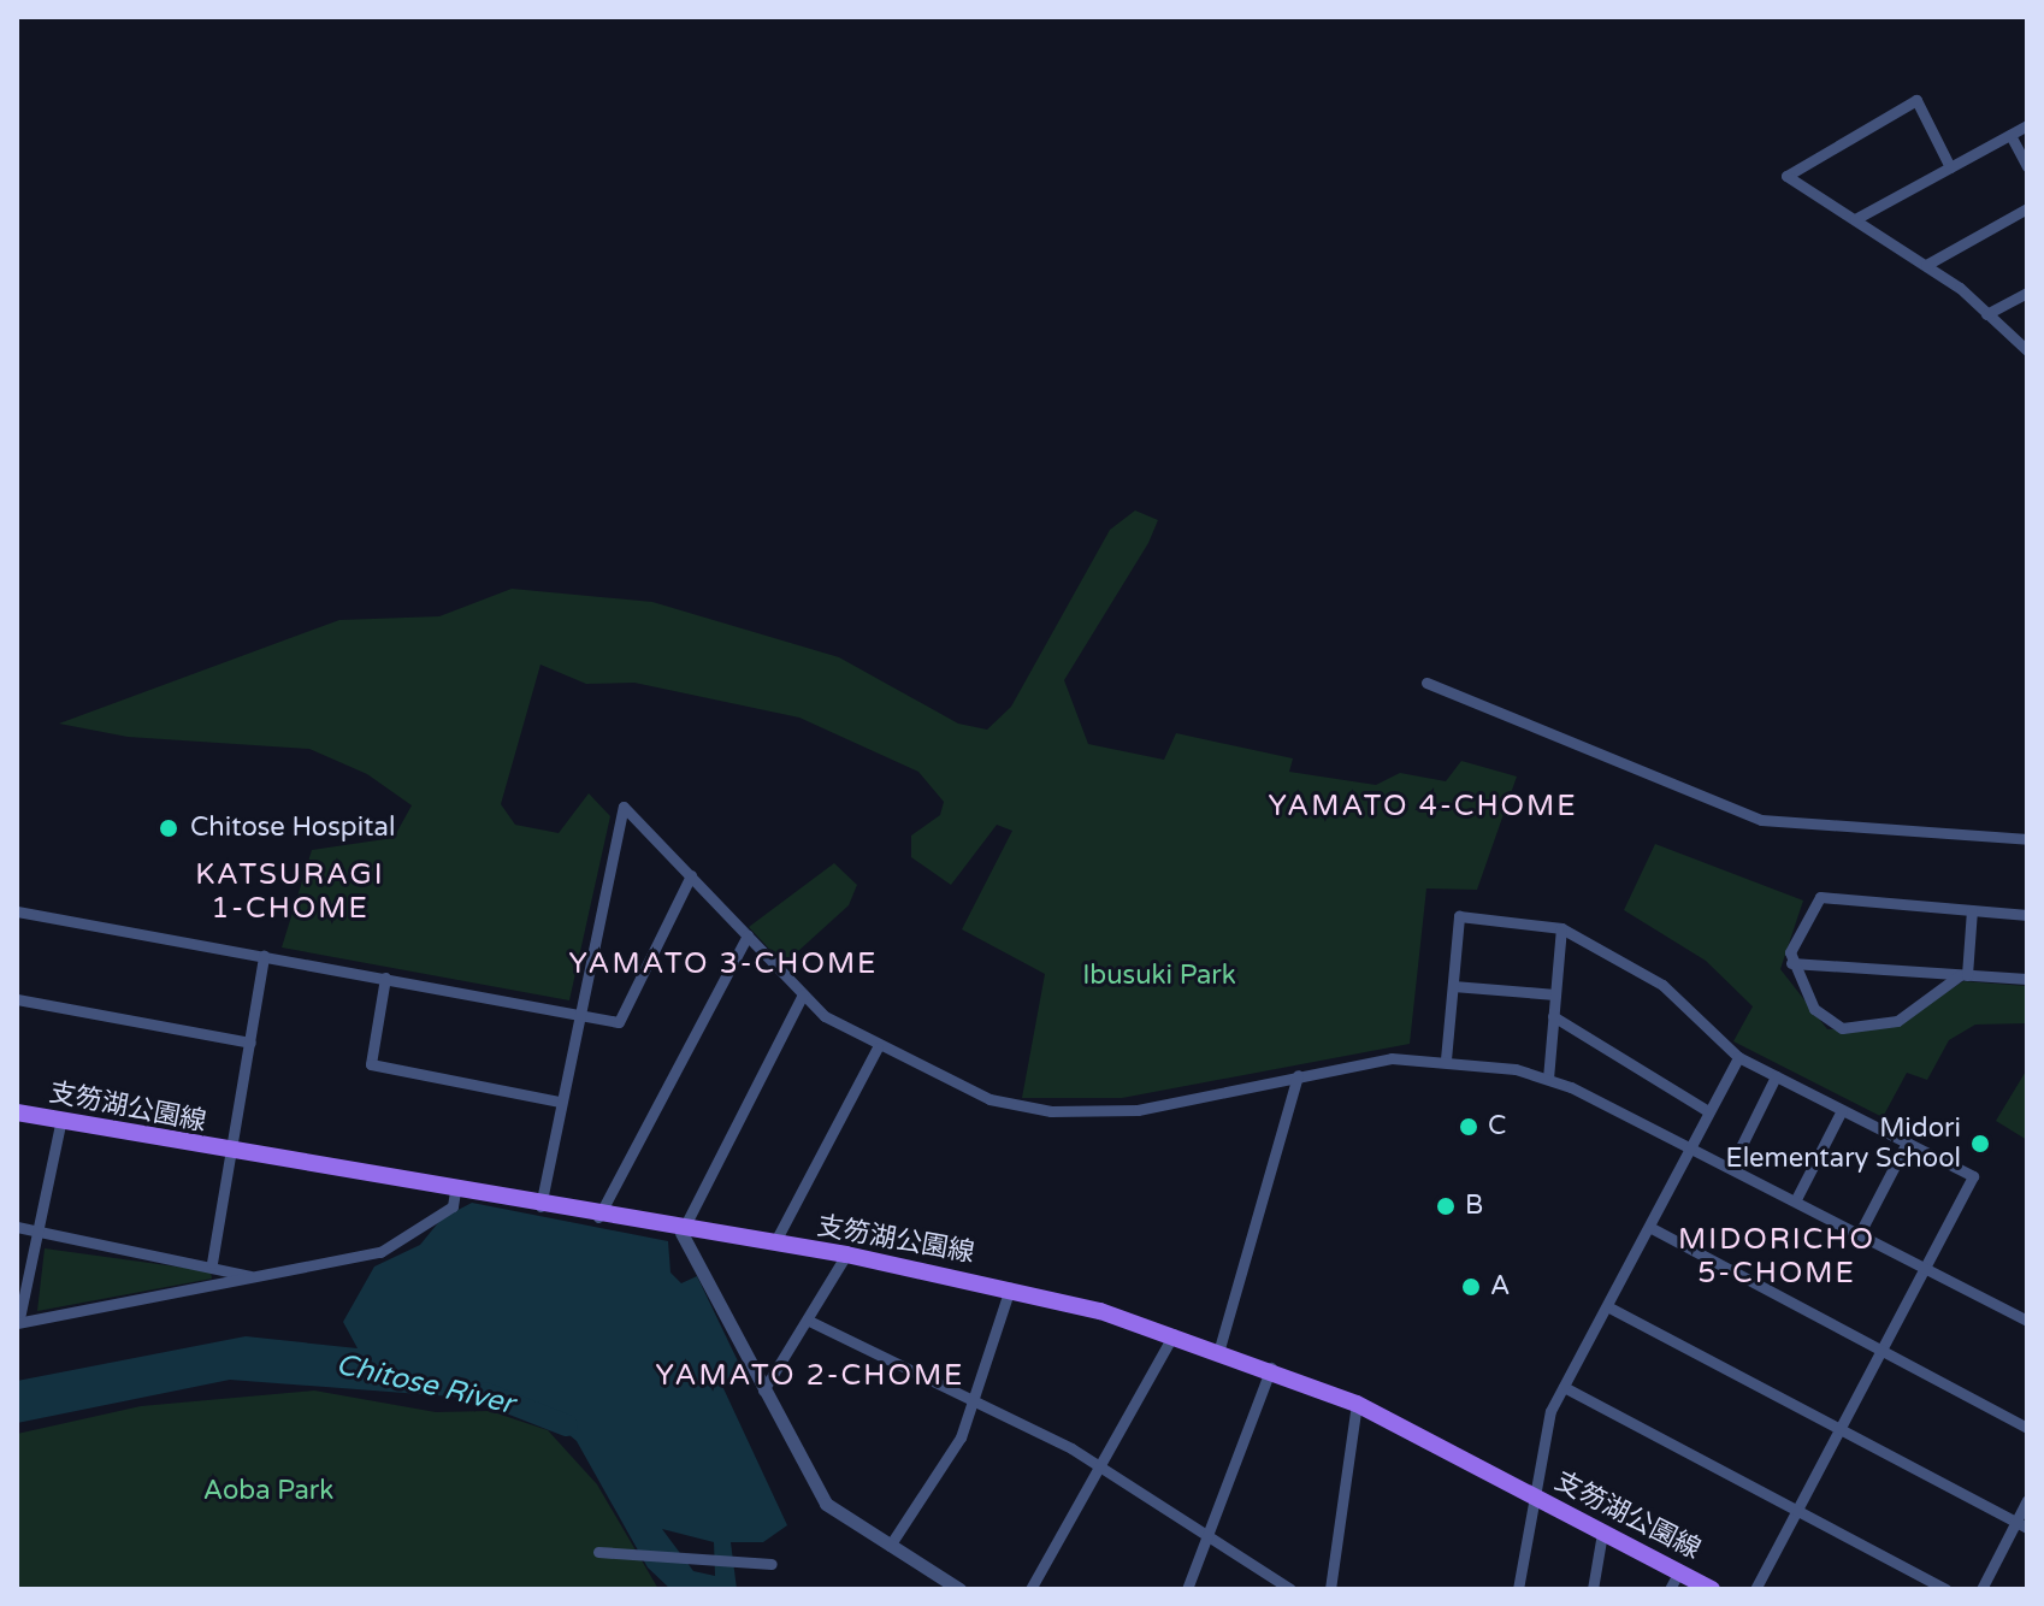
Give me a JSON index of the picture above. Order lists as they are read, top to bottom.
{
  "streets": {
    "main road": ["支笏湖公園線"]
  },
  "districts": [
    "YAMATO 4-CHOME",
    "KATSURAGI 1-CHOME",
    "YAMATO 3-CHOME",
    "MIDORICHO 5-CHOME",
    "YAMATO 2-CHOME"
  ],
  "water": ["Chitose River"],
  "parks": ["Ibusuki Park", "Aoba Park"],
  "places": [
    "Chitose Hospital",
    "C",
    "Midori Elementary School",
    "B",
    "A"
  ]
}
